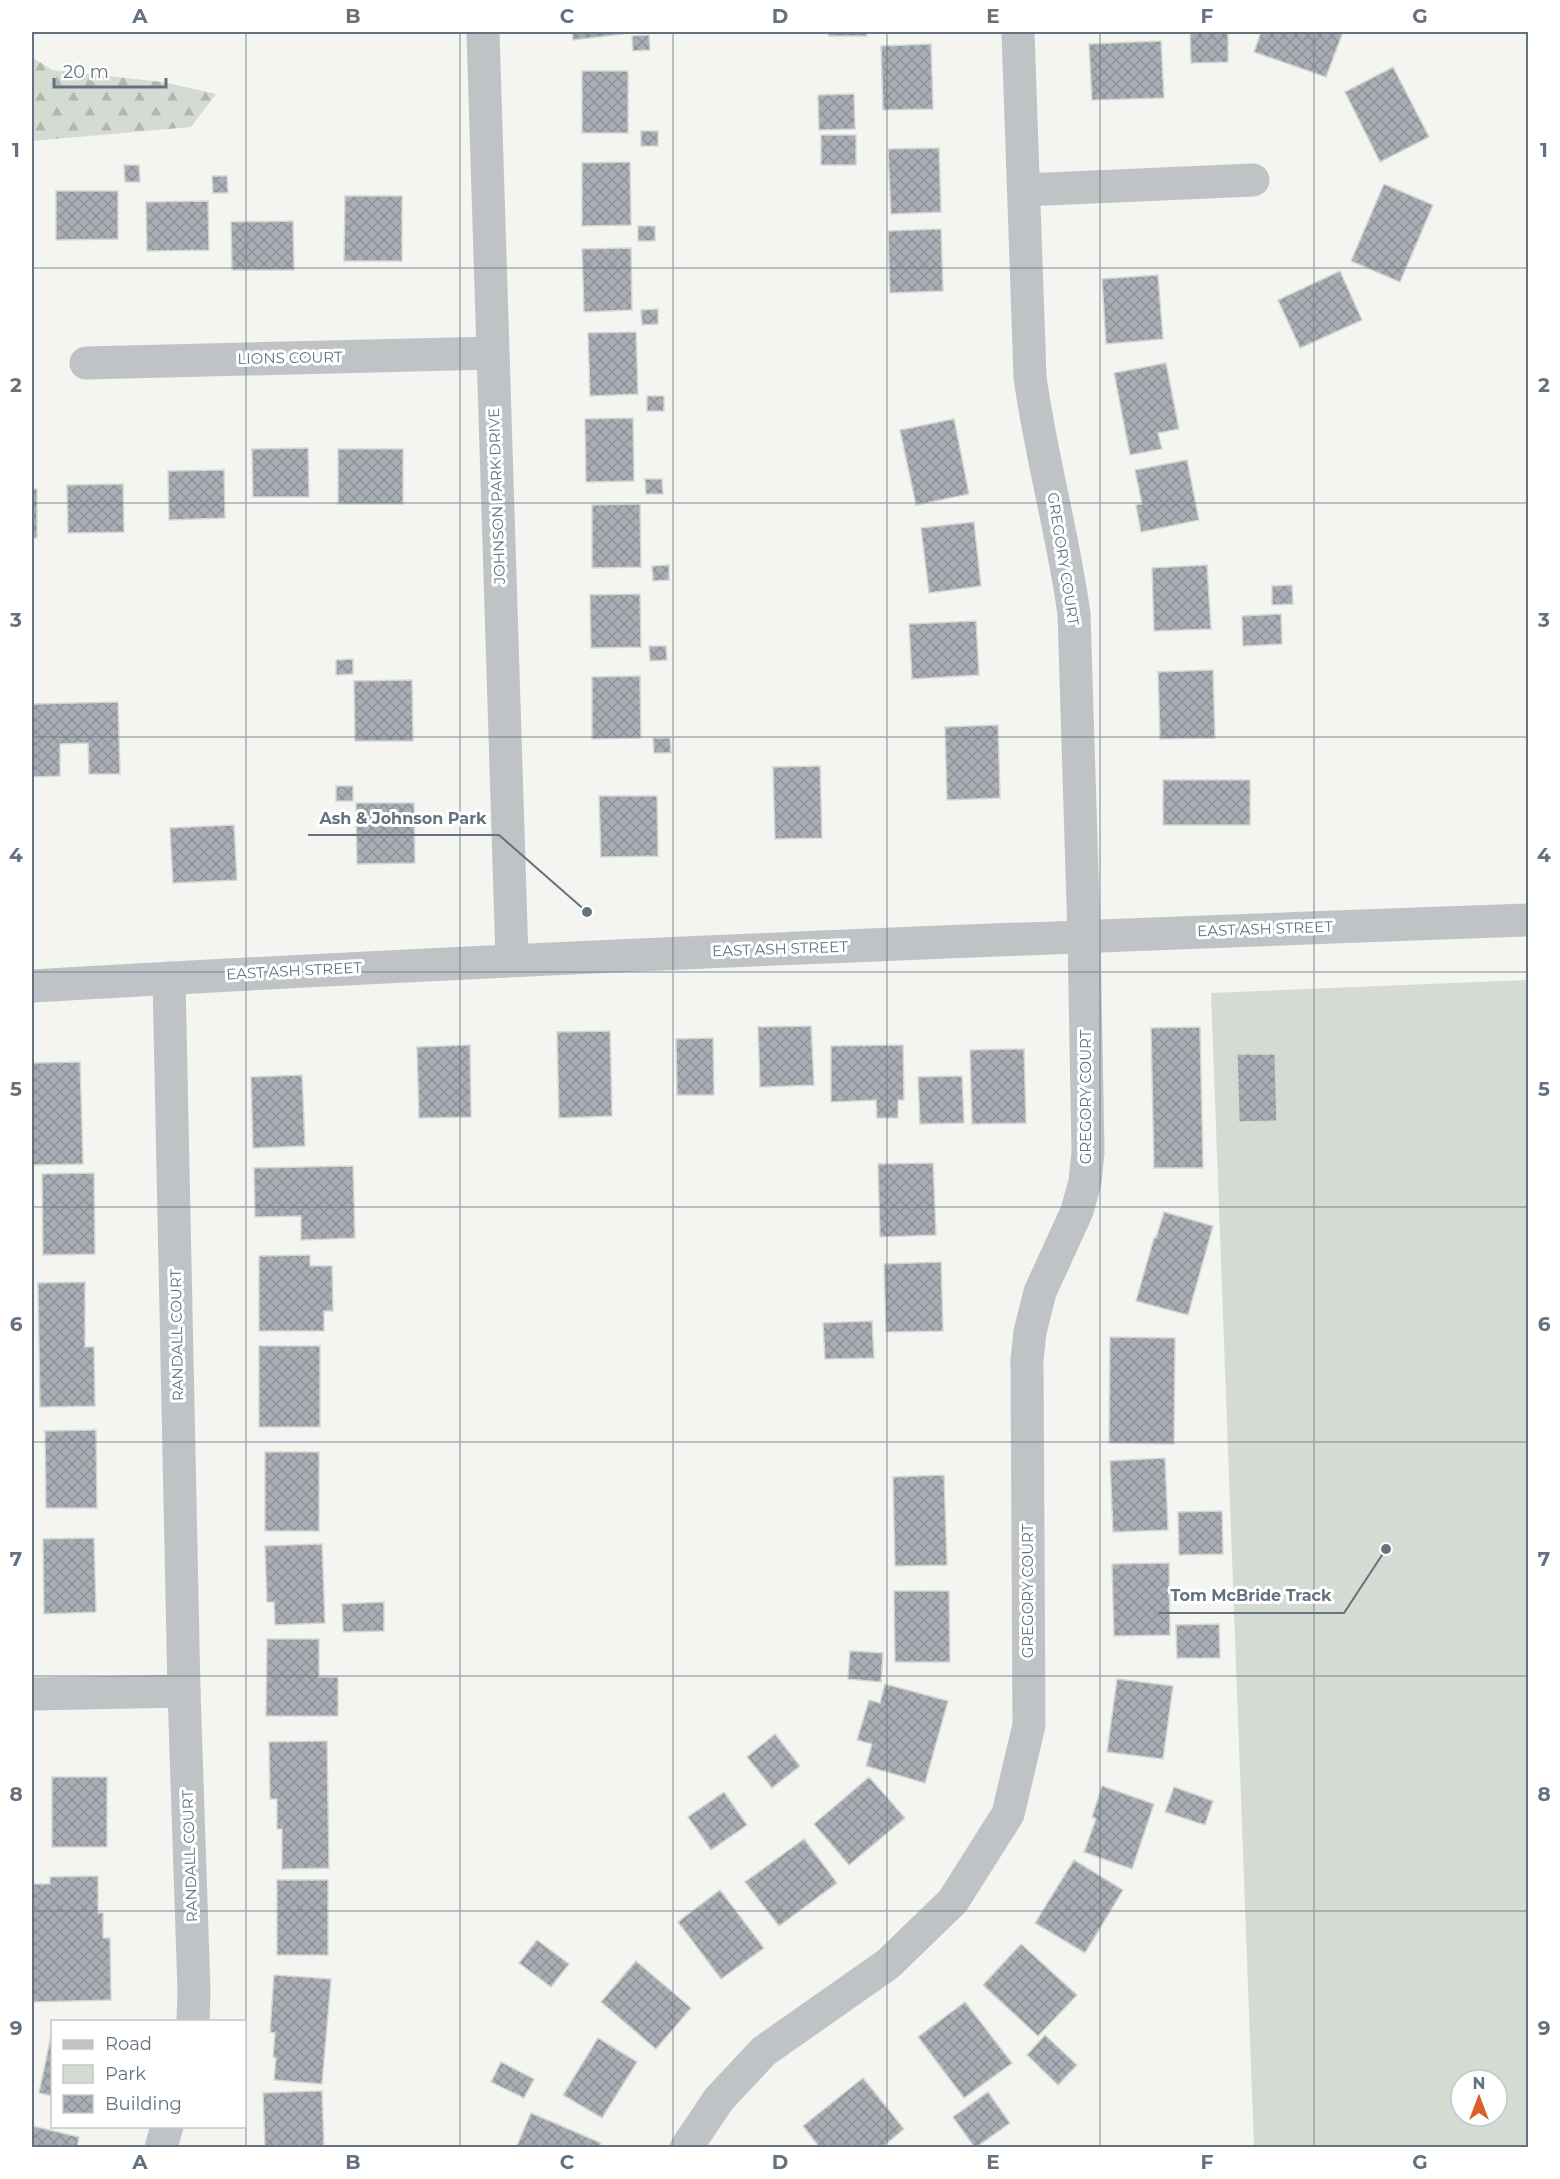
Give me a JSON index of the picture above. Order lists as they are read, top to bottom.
{
  "streets": {
    "street": [
      "LIONS COURT",
      "JOHNSON PARK DRIVE",
      "GREGORY COURT",
      "EAST ASH STREET",
      "RANDALL COURT"
    ]
  },
  "crossings": [
    ["LIONS COURT", "JOHNSON PARK DRIVE"],
    ["JOHNSON PARK DRIVE", "EAST ASH STREET"],
    ["GREGORY COURT", "EAST ASH STREET"],
    ["EAST ASH STREET", "RANDALL COURT"]
  ],
  "places": ["Ash & Johnson Park", "Tom McBride Track"],
  "legend": ["Road", "Park", "Building"],
  "scale_bar": "20 m",
  "north": "top",
  "grid": {
    "columns": [
      "A",
      "B",
      "C",
      "D",
      "E",
      "F",
      "G"
    ],
    "rows": [
      "1",
      "2",
      "3",
      "4",
      "5",
      "6",
      "7",
      "8",
      "9"
    ]
  }
}
